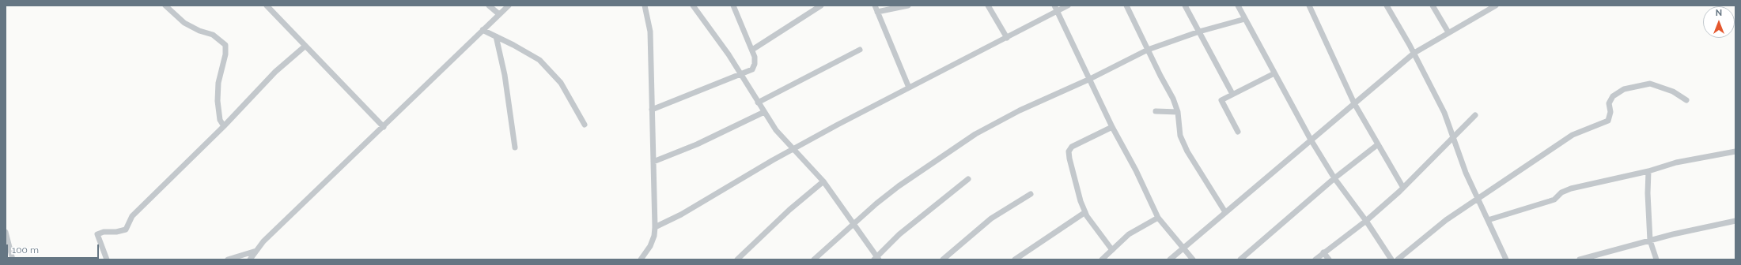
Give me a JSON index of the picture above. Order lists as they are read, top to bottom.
{
  "scale_bar": "100 m",
  "north": "top"
}
